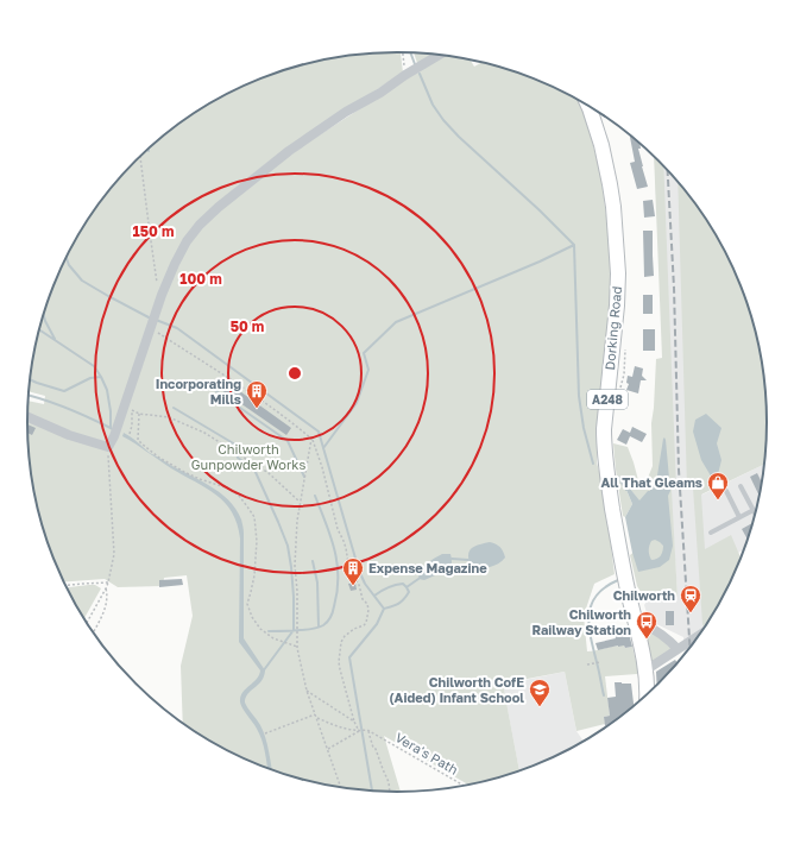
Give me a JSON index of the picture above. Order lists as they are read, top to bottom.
{
  "streets": {
    "main road": ["Dorking Road", "A248"],
    "path": ["Vera's Path"]
  },
  "parks": ["Chilworth Gunpowder Works"],
  "places": {
    "building": ["Incorporating Mills", "Expense Magazine"],
    "shop": ["All That Gleams"],
    "station": ["Chilworth"],
    "bus stop": ["Chilworth Railway Station"],
    "school or university": ["Chilworth CofE (Aided) Infant School"]
  },
  "rings": ["150 m", "100 m", "50 m"]
}
